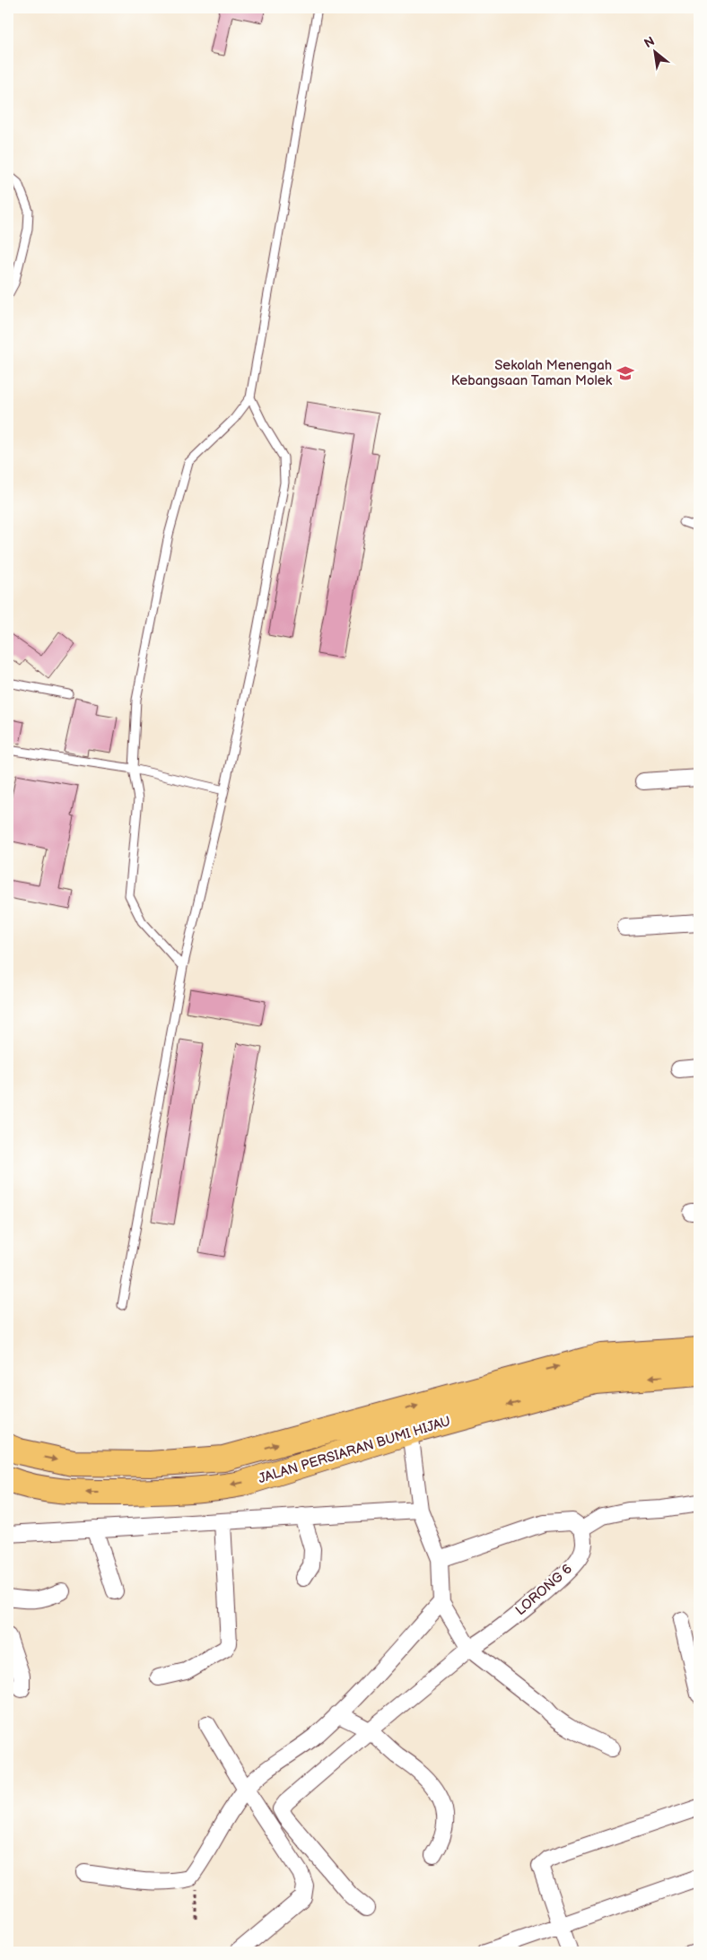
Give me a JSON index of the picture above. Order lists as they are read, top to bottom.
{
  "streets": {
    "main road": ["JALAN PERSIARAN BUMI HIJAU"],
    "street": ["LORONG 6"]
  },
  "places": {
    "school or university": ["Sekolah Menengah Kebangsaan Taman Molek"]
  },
  "north": "top left"
}
